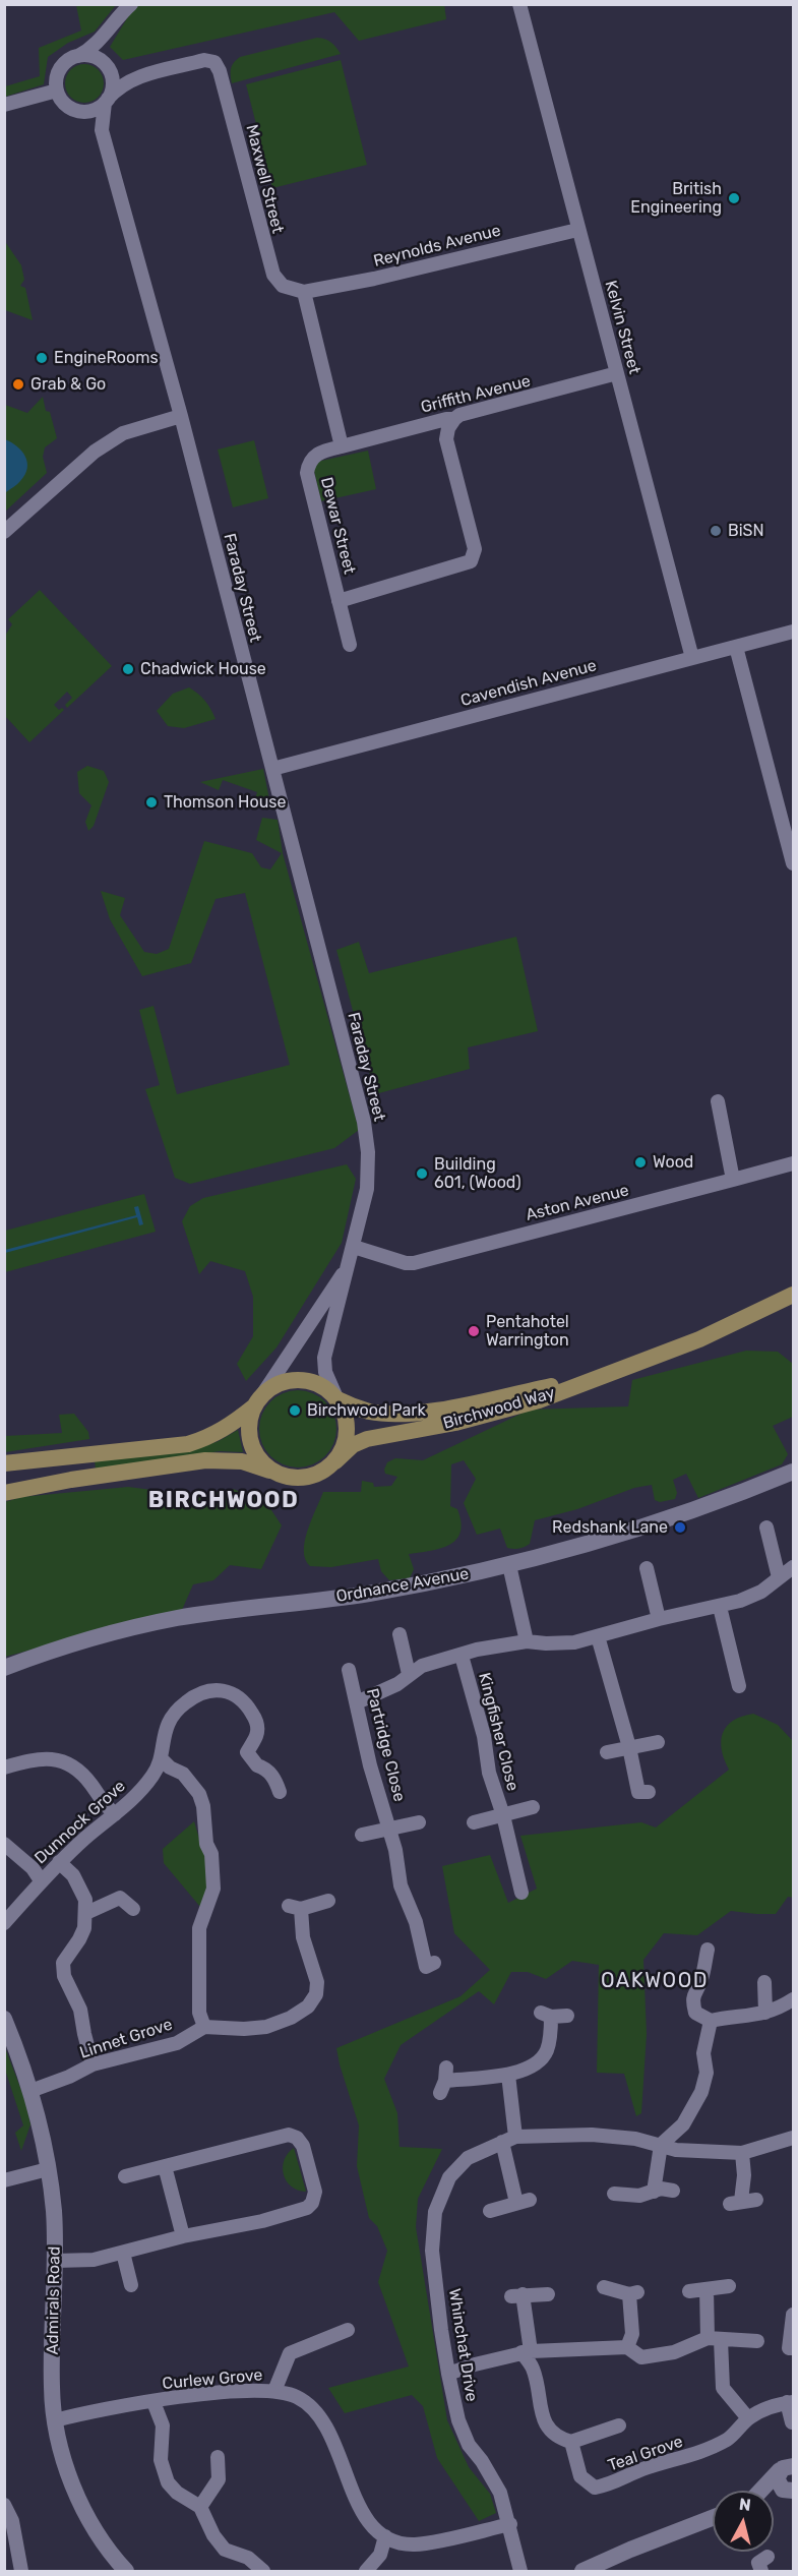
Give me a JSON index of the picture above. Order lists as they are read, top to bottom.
{
  "streets": {
    "main road": ["Birchwood Way"],
    "street": [
      "Maxwell Street",
      "Reynolds Avenue",
      "Kelvin Street",
      "Griffith Avenue",
      "Dewar Street",
      "Faraday Street",
      "Cavendish Avenue",
      "Aston Avenue",
      "Ordnance Avenue",
      "Kingfisher Close",
      "Partridge Close",
      "Dunnock Grove",
      "Linnet Grove",
      "Admirals Road",
      "Whinchat Drive",
      "Curlew Grove",
      "Teal Grove"
    ]
  },
  "crossings": [
    ["Maxwell Street", "Reynolds Avenue"],
    ["Maxwell Street", "Faraday Street"],
    ["Reynolds Avenue", "Kelvin Street"],
    ["Kelvin Street", "Griffith Avenue"],
    ["Kelvin Street", "Cavendish Avenue"],
    ["Griffith Avenue", "Dewar Street"],
    ["Faraday Street", "Cavendish Avenue"],
    ["Faraday Street", "Aston Avenue"],
    ["Faraday Street", "Birchwood Way"],
    ["Linnet Grove", "Admirals Road"],
    ["Admirals Road", "Curlew Grove"],
    ["Whinchat Drive", "Curlew Grove"]
  ],
  "districts": ["BIRCHWOOD", "OAKWOOD"],
  "places": [
    "British Engineering",
    "EngineRooms",
    "Grab & Go",
    "BiSN",
    "Chadwick House",
    "Thomson House",
    "Wood",
    "Building 601, (Wood)",
    "Pentahotel Warrington",
    "Birchwood Park",
    "Redshank Lane"
  ],
  "north": "top"
}
